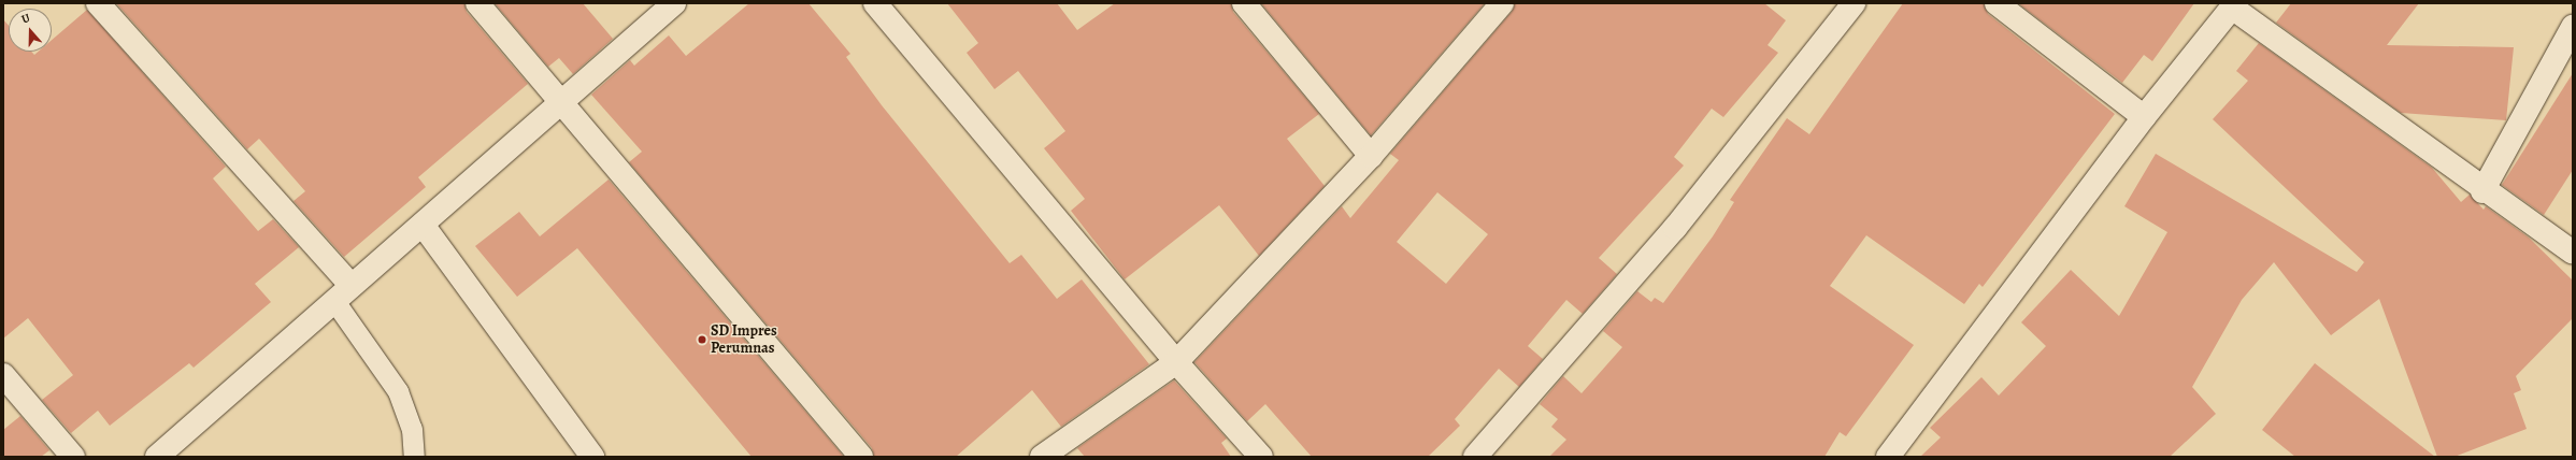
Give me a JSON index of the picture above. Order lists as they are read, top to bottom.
{
  "places": ["SD Impres Perumnas"],
  "north": "top"
}
